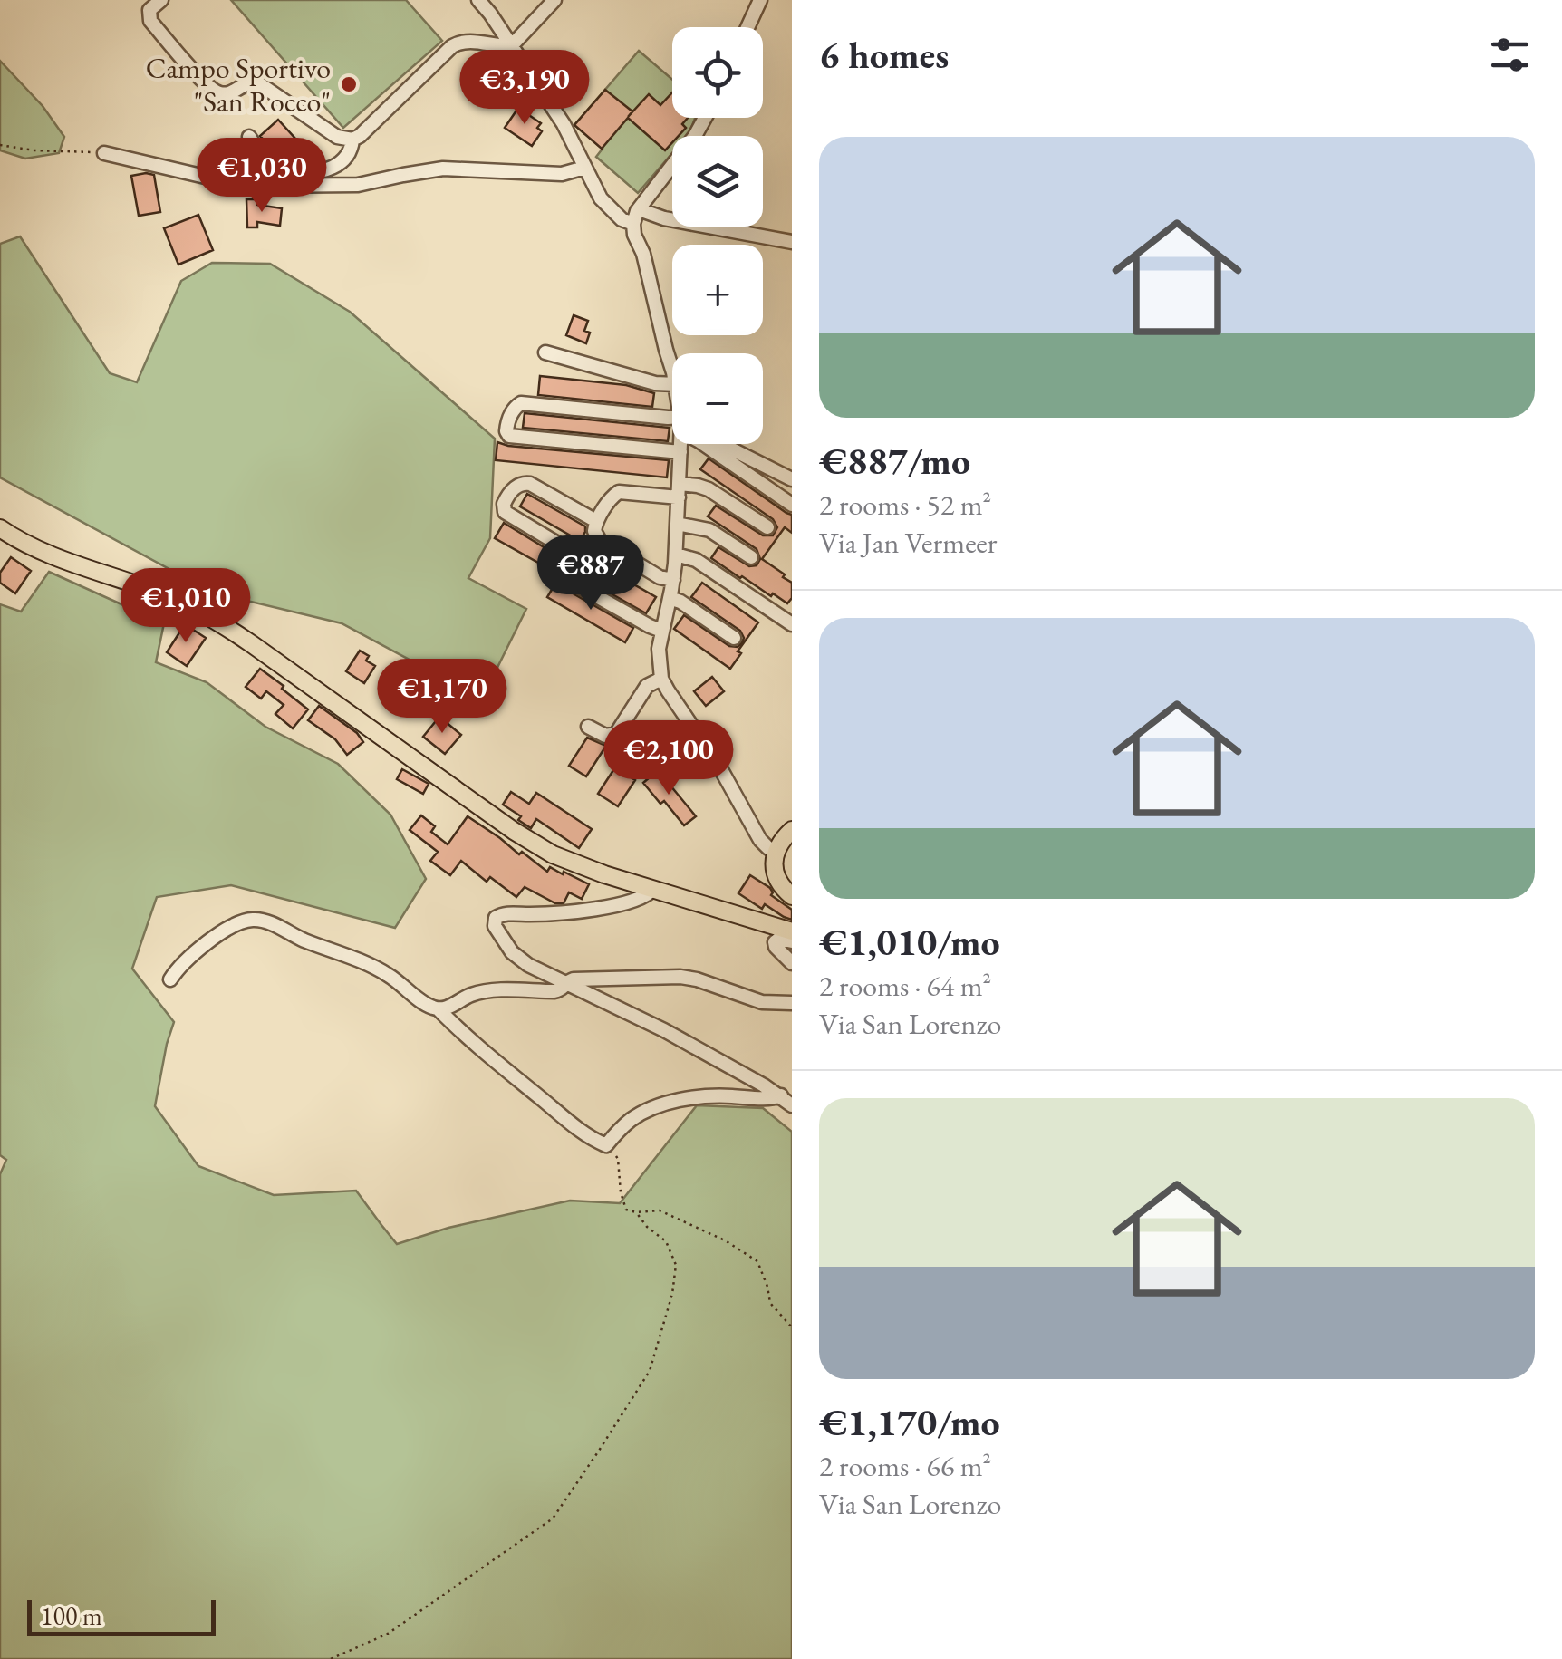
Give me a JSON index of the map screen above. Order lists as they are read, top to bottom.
{
  "places": ["Campo Sportivo \"San Rocco\""],
  "scale_bar": "100 m",
  "page": {
    "heading": "6 homes",
    "map_buttons": ["+", "−"],
    "price": [
      "€3,190",
      "€1,030",
      "€887",
      "€1,010",
      "€1,170",
      "€2,100"
    ],
    "list": [
      {
        "name": "€887/mo",
        "note": "2 rooms · 52 m² · Via Jan Vermeer"
      },
      {
        "name": "€1,010/mo",
        "note": "2 rooms · 64 m² · Via San Lorenzo"
      },
      {
        "name": "€1,170/mo",
        "note": "2 rooms · 66 m² · Via San Lorenzo"
      }
    ],
    "scale": "100 m"
  }
}
